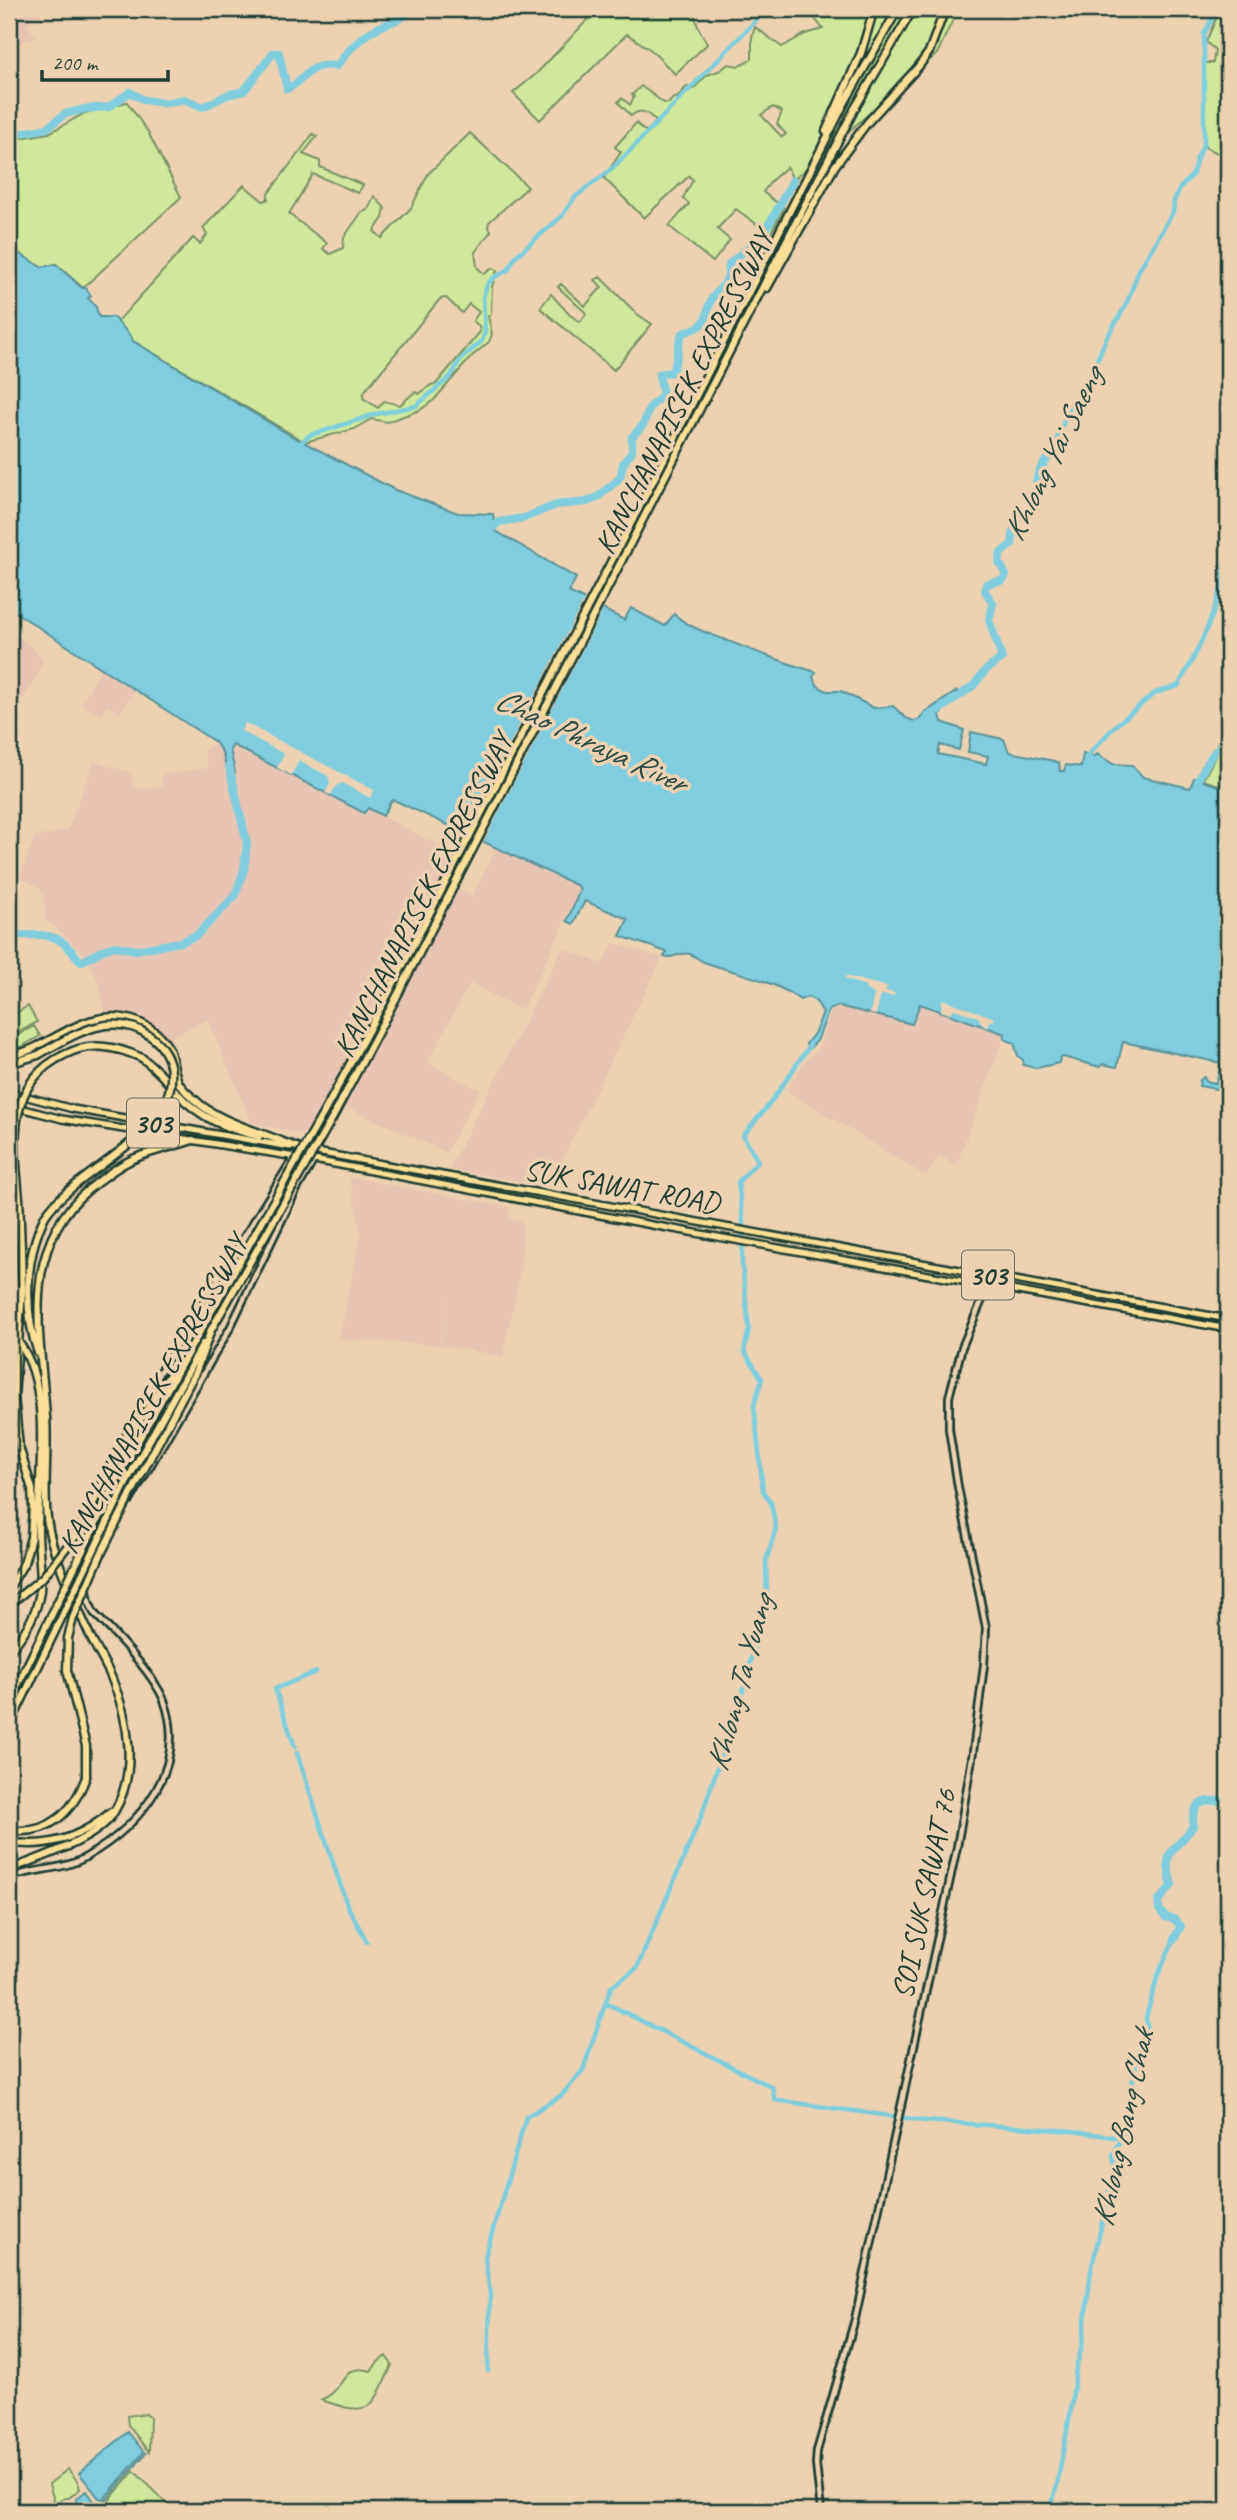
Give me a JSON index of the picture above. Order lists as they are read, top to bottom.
{
  "streets": {
    "highway": ["KANCHANAPISEK EXPRESSWAY"],
    "main road": ["303", "SUK SAWAT ROAD", "SOI SUK SAWAT 76"]
  },
  "crossings": [
    ["SUK SAWAT ROAD", "SOI SUK SAWAT 76"]
  ],
  "water": [
    "Khlong Yai Saeng",
    "Chao Phraya River",
    "Khlong Ta Yuang",
    "Khlong Bang Chak"
  ],
  "scale_bar": "200 m"
}
